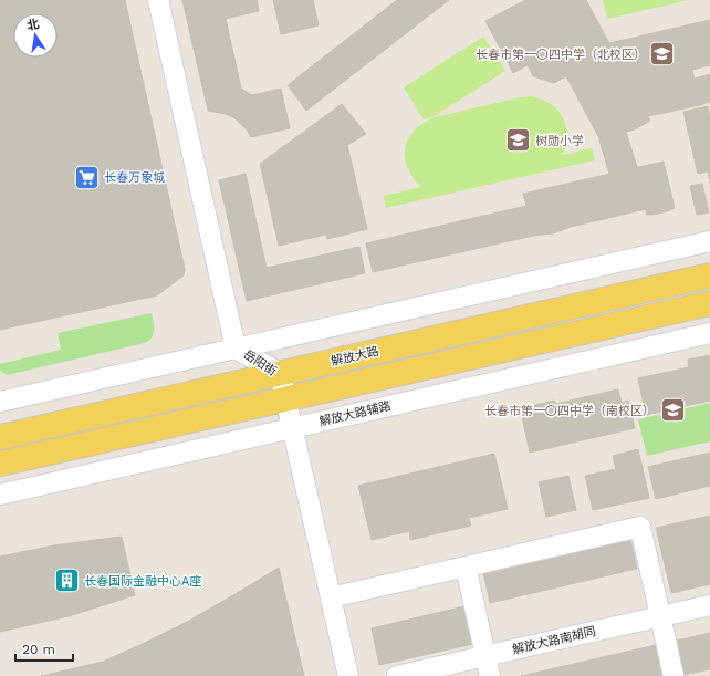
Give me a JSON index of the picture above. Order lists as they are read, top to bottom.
{
  "streets": {
    "main road": ["解放大路"],
    "street": ["岳阳街", "解放大路辅路", "解放大路南胡同"]
  },
  "crossings": [
    ["解放大路", "岳阳街"],
    ["岳阳街", "解放大路辅路"]
  ],
  "places": {
    "school or university": ["长春市第一〇四中学（北校区）", "树勋小学", "长春市第一〇四中学（南校区）"],
    "supermarket": ["长春万象城"],
    "building": ["长春国际金融中心A座"]
  },
  "scale_bar": "20 m",
  "north": "top"
}
